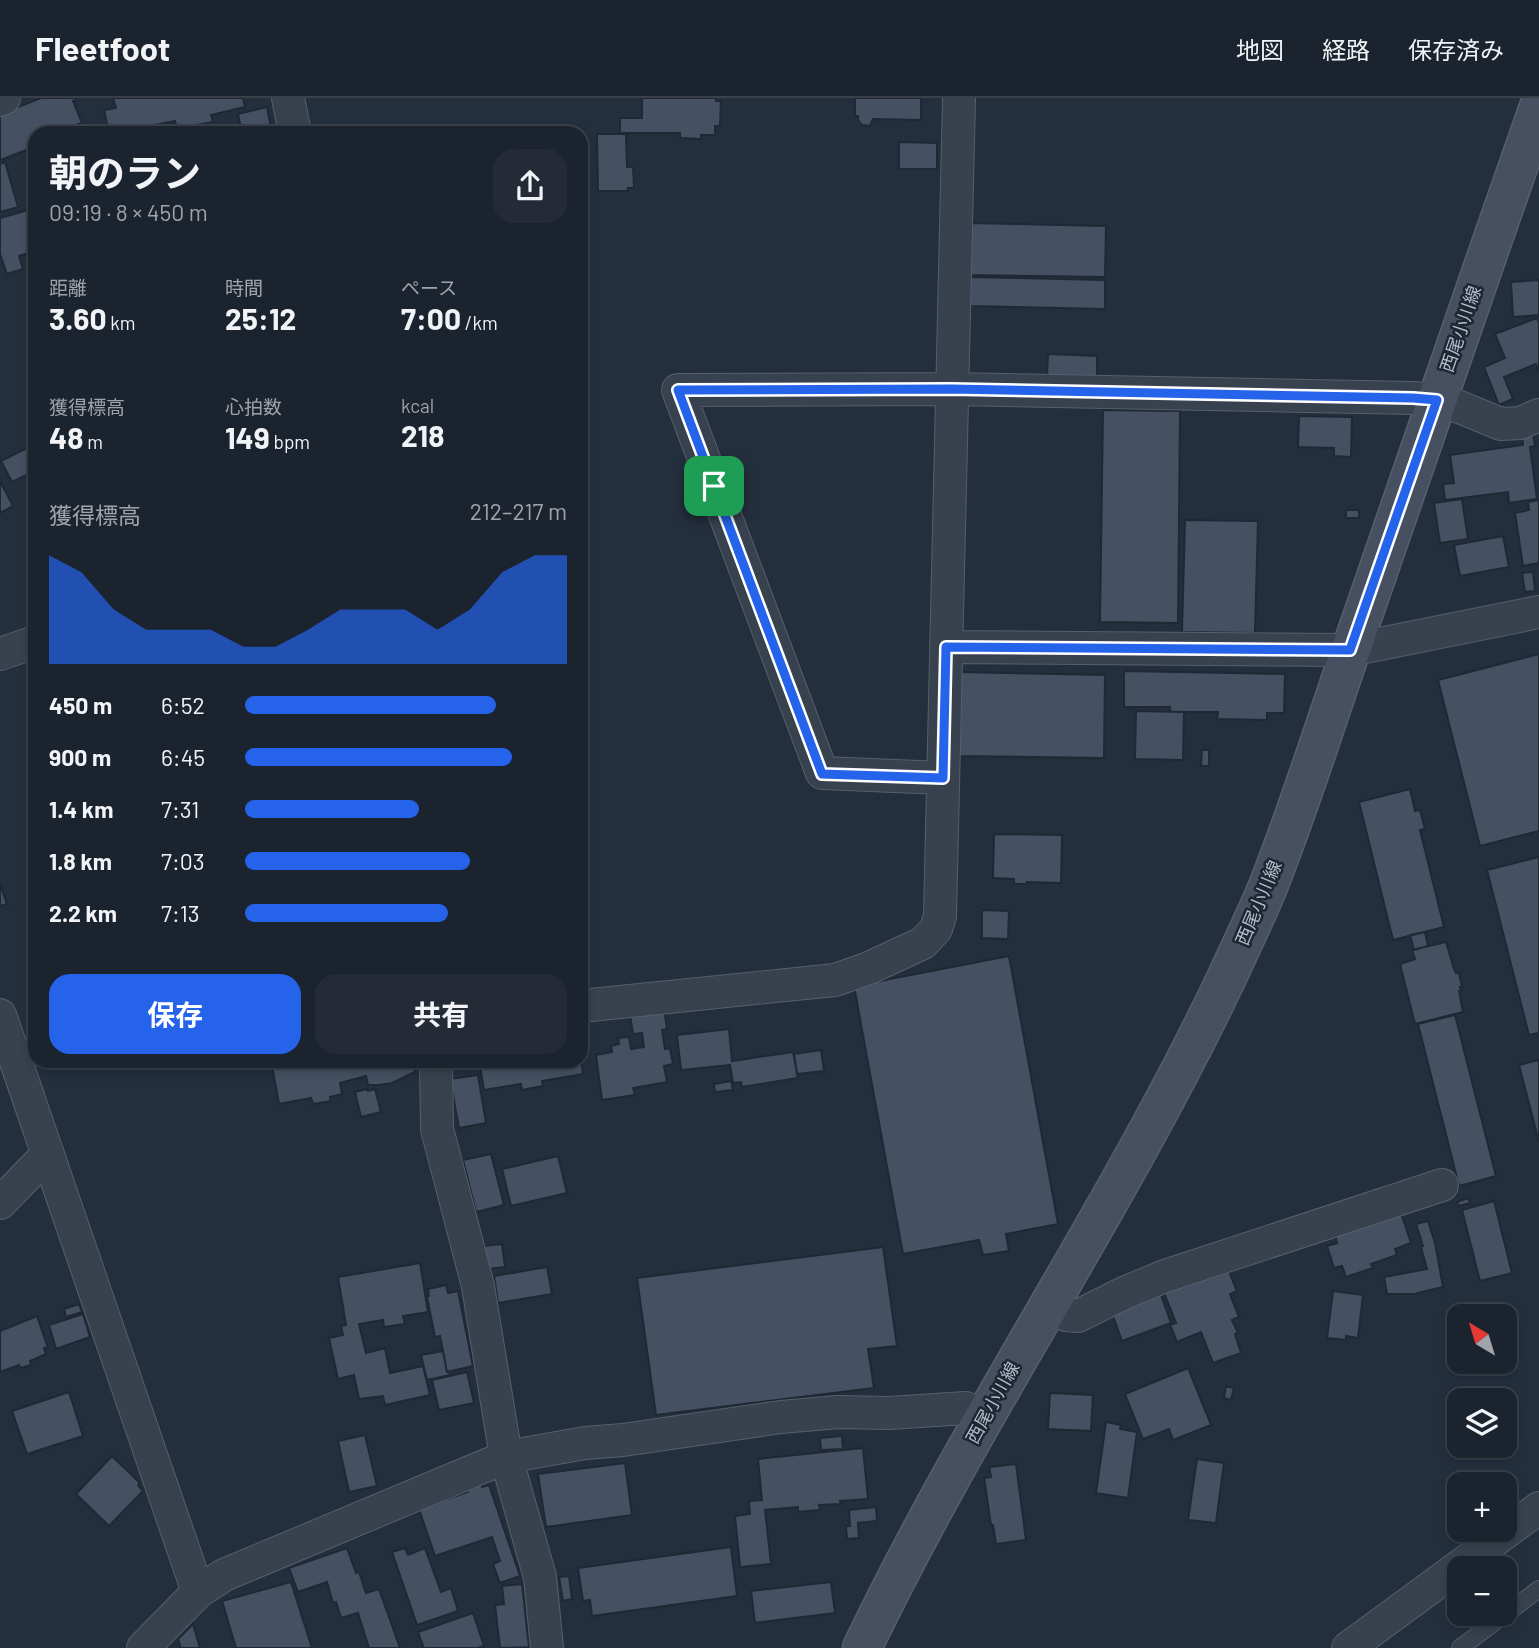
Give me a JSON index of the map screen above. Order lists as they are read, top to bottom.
{
  "streets": {
    "main road": ["西尾小川線"]
  },
  "north": "top left",
  "page": {
    "header": "Fleetfoot",
    "nav": ["地図", "経路", "保存済み"],
    "heading": ["朝のラン", "09:19 · 8 × 450 m"],
    "stats": [
      ["距離", "3.60 km"],
      ["時間", "25:12"],
      ["ペース", "7:00 /km"],
      ["獲得標高", "48 m"],
      ["心拍数", "149 bpm"],
      ["kcal", "218"]
    ],
    "chart": ["獲得標高", "212–217 m"],
    "list": [
      {
        "name": "450 m",
        "note": "6:52"
      },
      {
        "name": "900 m",
        "note": "6:45"
      },
      {
        "name": "1.4 km",
        "note": "7:31"
      },
      {
        "name": "1.8 km",
        "note": "7:03"
      },
      {
        "name": "2.2 km",
        "note": "7:13"
      }
    ],
    "buttons": ["保存", "共有"],
    "map_buttons": ["+", "−"]
  }
}
